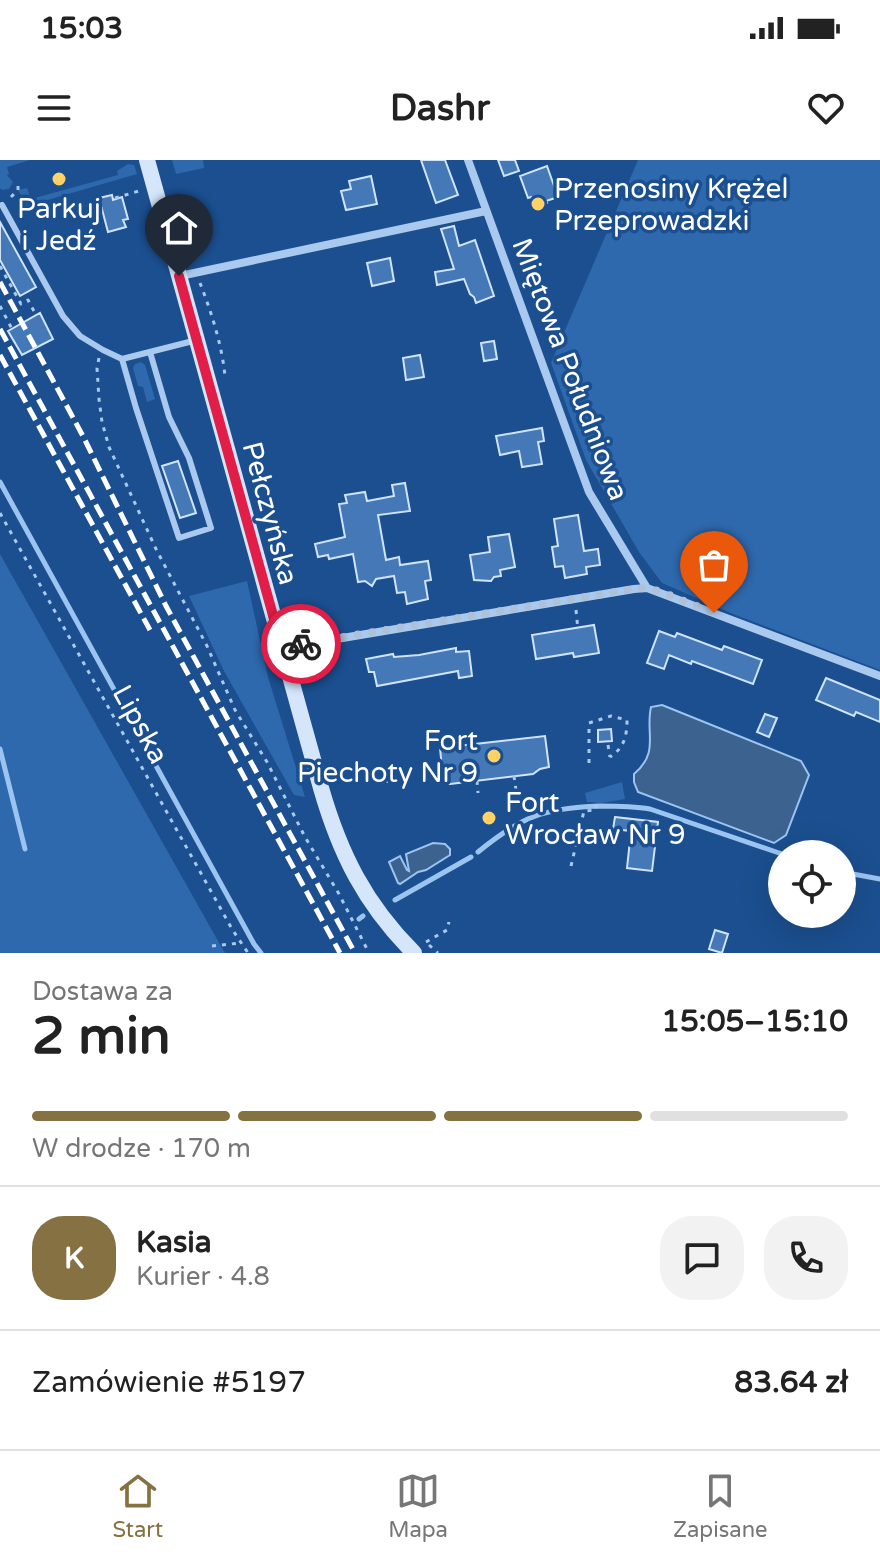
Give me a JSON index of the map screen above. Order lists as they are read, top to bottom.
{
  "streets": {
    "main road": ["Pełczyńska"],
    "street": ["Miętowa Południowa"],
    "path": ["Lipska"]
  },
  "places": [
    "Parkuj i Jedź",
    "Przenosiny Krężel Przeprowadzki",
    "Fort Piechoty Nr 9",
    "Fort Wrocław Nr 9"
  ],
  "page": {
    "status": "15:03",
    "header": "Dashr",
    "heading": ["2 min", "Dostawa za", "15:05–15:10"],
    "panel": [
      "Kasia",
      "Kurier · 4.8",
      "Zamówienie #5197",
      "83.64 zł"
    ],
    "bar": "W drodze · 170 m",
    "round": "K",
    "tabs": ["Start", "Mapa", "Zapisane"]
  }
}
